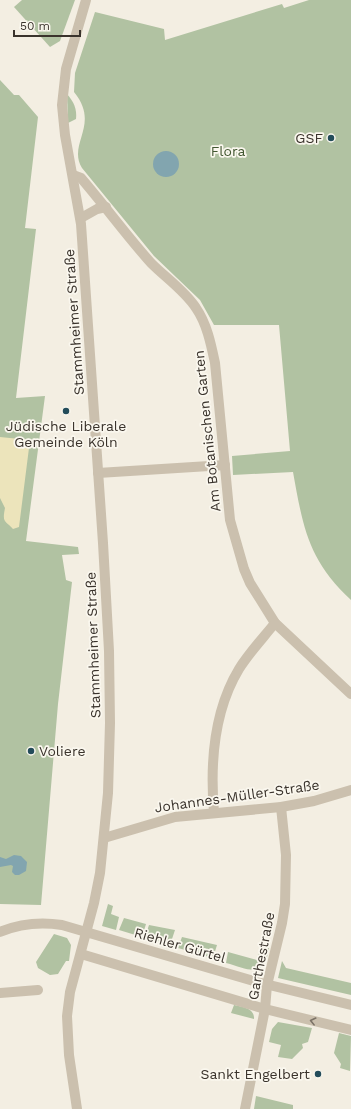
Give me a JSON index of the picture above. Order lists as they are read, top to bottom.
{
  "streets": {
    "street": [
      "Stammheimer Straße",
      "Am Botanischen Garten",
      "Johannes-Müller-Straße",
      "Riehler Gürtel",
      "Garthestraße"
    ]
  },
  "crossings": [
    ["Stammheimer Straße", "Am Botanischen Garten"],
    ["Stammheimer Straße", "Johannes-Müller-Straße"],
    ["Stammheimer Straße", "Riehler Gürtel"],
    ["Johannes-Müller-Straße", "Garthestraße"],
    ["Riehler Gürtel", "Garthestraße"]
  ],
  "parks": ["Flora"],
  "places": [
    "GSF",
    "Jüdische Liberale Gemeinde Köln",
    "Voliere",
    "Sankt Engelbert"
  ],
  "scale_bar": "50 m"
}
